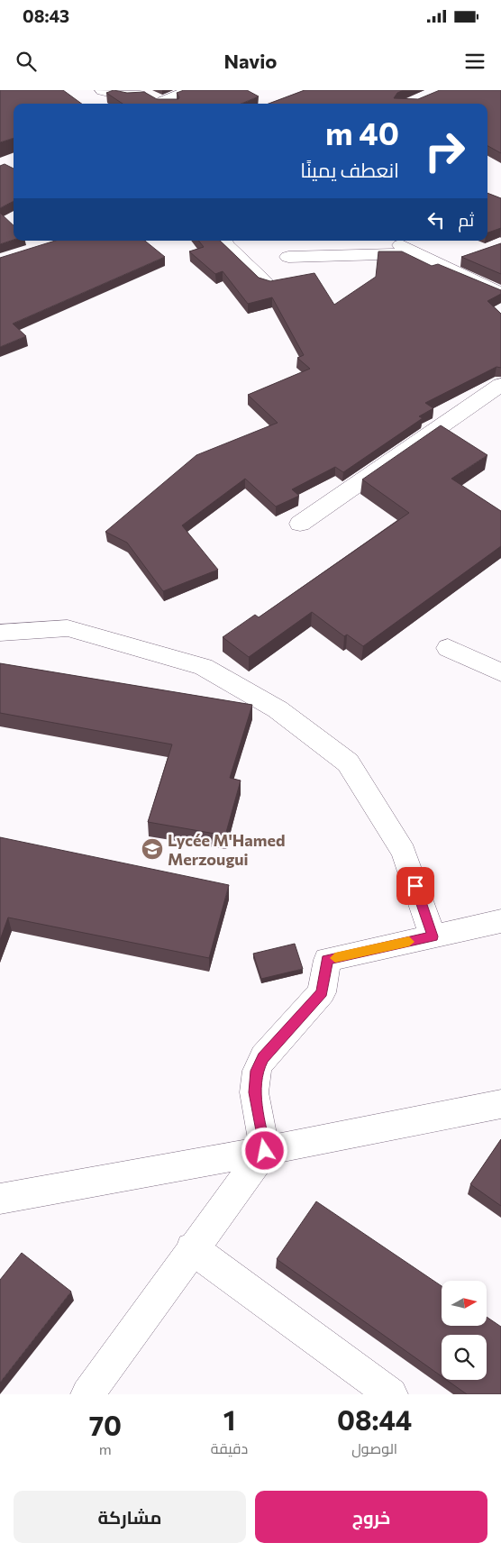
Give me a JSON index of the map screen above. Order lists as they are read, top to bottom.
{
  "places": {
    "school or university": ["Lycée M'Hamed Merzougui"]
  },
  "north": "right",
  "page": {
    "status": "08:43",
    "header": "Navio",
    "turn": ["40 m", "انعطف يمينًا"],
    "then": "ثم",
    "eta": [
      "08:44",
      "الوصول",
      "1",
      "دقيقة",
      "70",
      "m"
    ],
    "buttons": ["خروج", "مشاركة"]
  }
}
